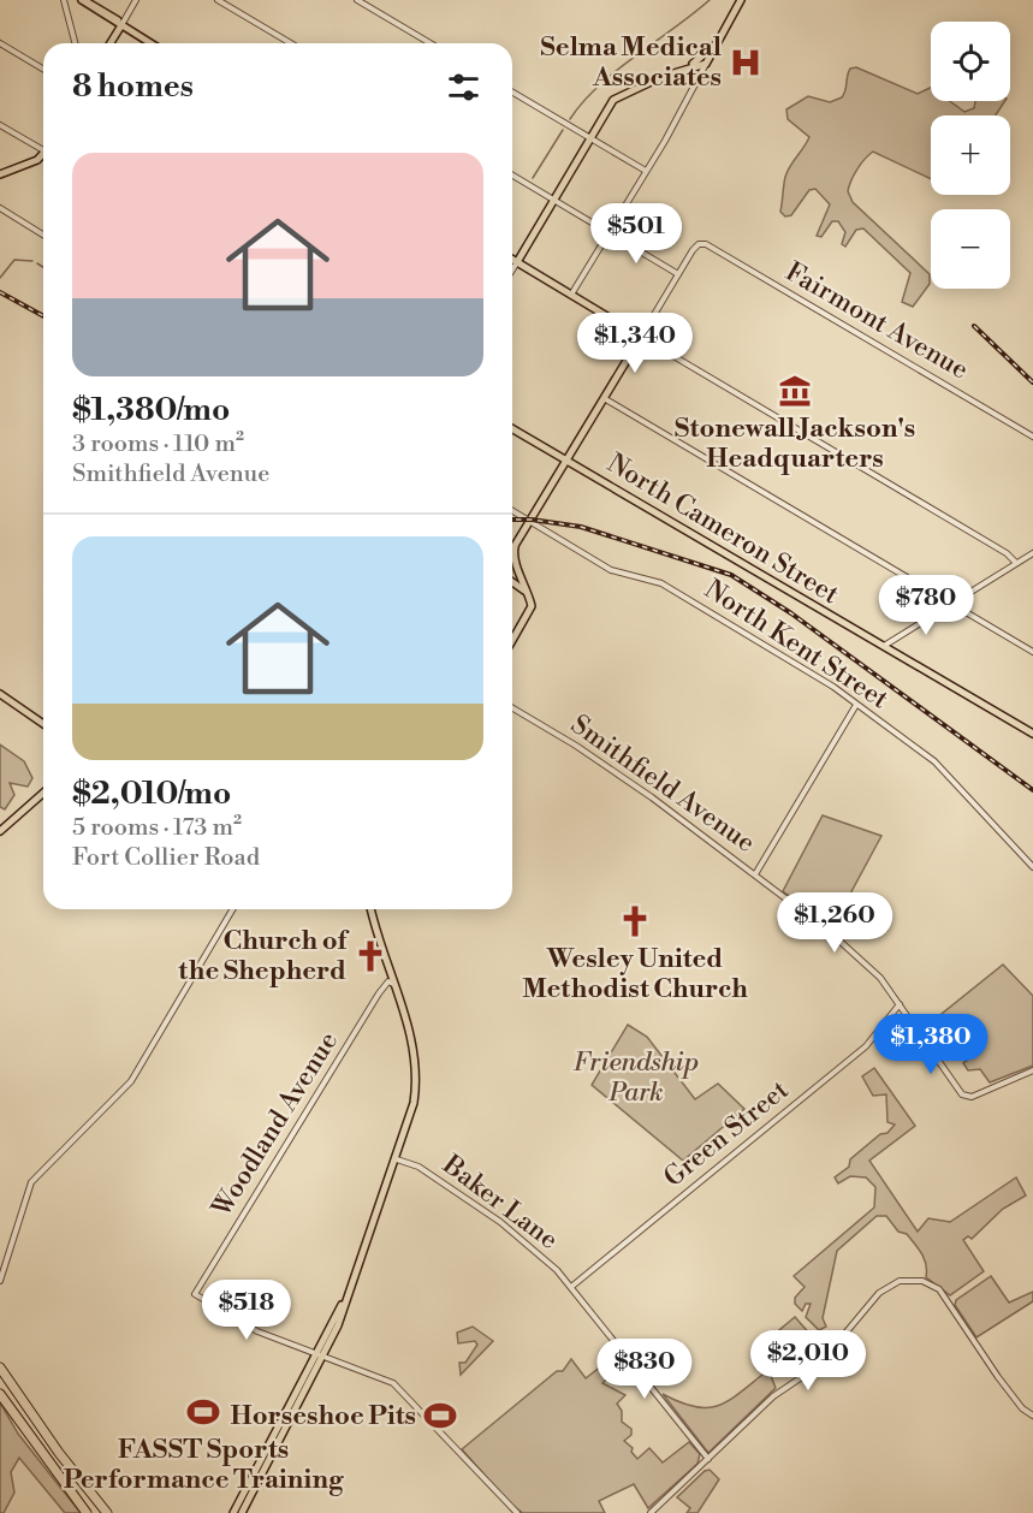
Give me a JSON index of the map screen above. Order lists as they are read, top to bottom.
{
  "streets": {
    "main road": ["North Cameron Street"],
    "street": [
      "Fairmont Avenue",
      "North Kent Street",
      "Smithfield Avenue",
      "Woodland Avenue",
      "Green Street",
      "Baker Lane"
    ]
  },
  "crossings": [
    ["Smithfield Avenue", "Green Street"],
    ["Green Street", "Baker Lane"]
  ],
  "parks": ["Friendship Park"],
  "places": {
    "hospital": ["Selma Medical Associates"],
    "museum": ["Stonewall Jackson's Headquarters"],
    "church": ["Wesley United Methodist Church", "Church of the Shepherd"],
    "sports": ["FASST Sports Performance Training", "Horseshoe Pits"]
  },
  "page": {
    "map_buttons": ["+", "−"],
    "heading": "8 homes",
    "list": [
      {
        "name": "$1,380/mo",
        "note": "3 rooms · 110 m² · Smithfield Avenue"
      },
      {
        "name": "$2,010/mo",
        "note": "5 rooms · 173 m² · Fort Collier Road"
      }
    ],
    "price": [
      "$501",
      "$1,340",
      "$780",
      "$1,260",
      "$1,380",
      "$518",
      "$2,010",
      "$830"
    ]
  }
}
